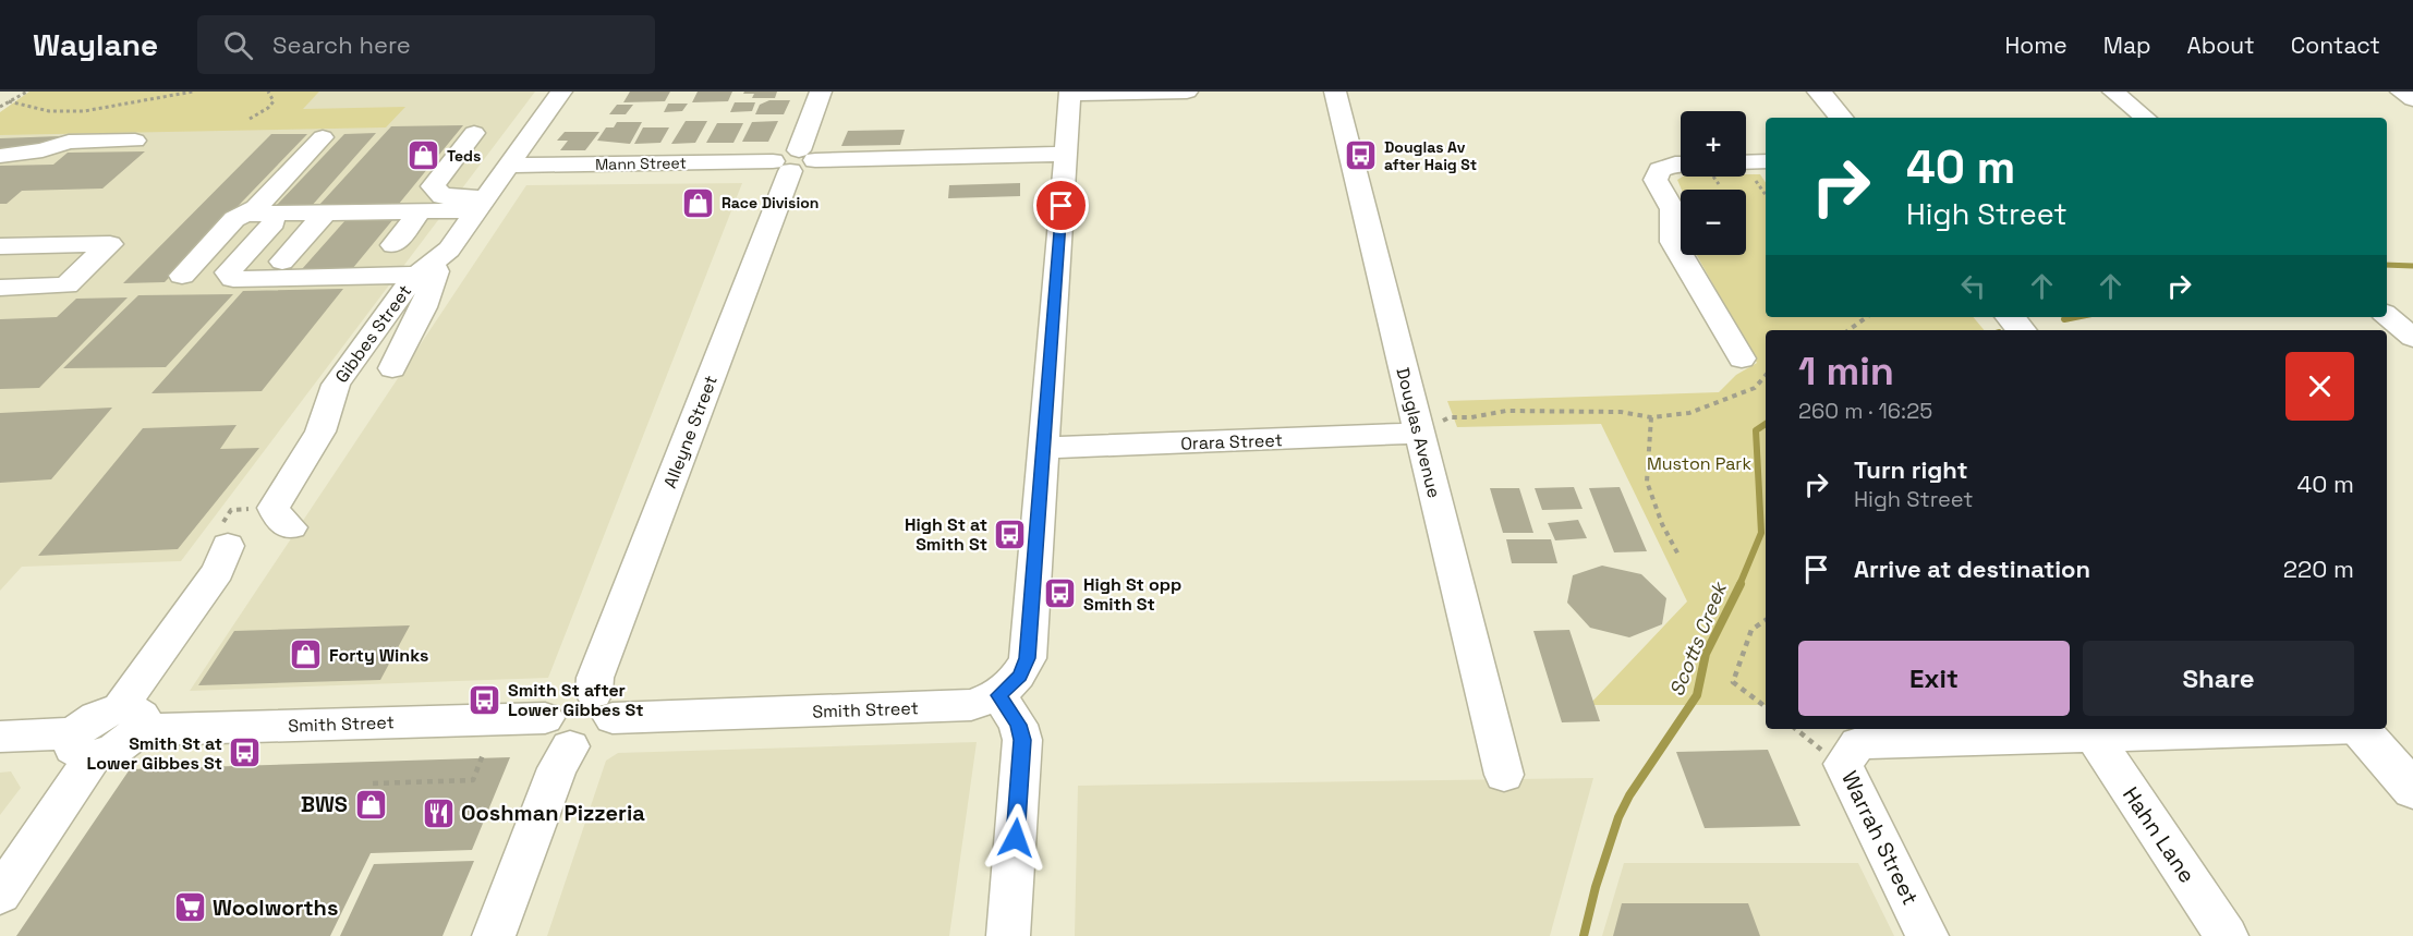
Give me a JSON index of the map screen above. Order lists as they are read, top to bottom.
{
  "streets": {
    "street": [
      "Mann Street",
      "Gibbes Street",
      "Alleyne Street",
      "Douglas Avenue",
      "Orara Street",
      "Smith Street",
      "Hahn Lane",
      "Warrah Street"
    ]
  },
  "crossings": [
    ["Mann Street", "Gibbes Street"],
    ["Mann Street", "Alleyne Street"],
    ["Alleyne Street", "Smith Street"],
    ["Douglas Avenue", "Orara Street"]
  ],
  "water": ["Scotts Creek"],
  "parks": ["Muston Park"],
  "places": {
    "shop": [
      "Teds",
      "Race Division",
      "Forty Winks",
      "BWS"
    ],
    "bus stop": [
      "Douglas Av after Haig St",
      "High St at Smith St",
      "High St opp Smith St",
      "Smith St after Lower Gibbes St",
      "Smith St at Lower Gibbes St"
    ],
    "restaurant": ["Ooshman Pizzeria"],
    "supermarket": ["Woolworths"]
  },
  "page": {
    "header": "Waylane",
    "search": "Search here",
    "nav": [
      "Home",
      "Map",
      "About",
      "Contact"
    ],
    "map_buttons": ["+", "−"],
    "turn": ["40 m", "High Street"],
    "heading": ["1 min", "260 m · 16:25"],
    "list": [
      {
        "name": "Turn right",
        "note": "High Street",
        "value": "40 m"
      },
      {
        "name": "Arrive at destination",
        "value": "220 m"
      }
    ],
    "buttons": ["Exit", "Share"]
  }
}
